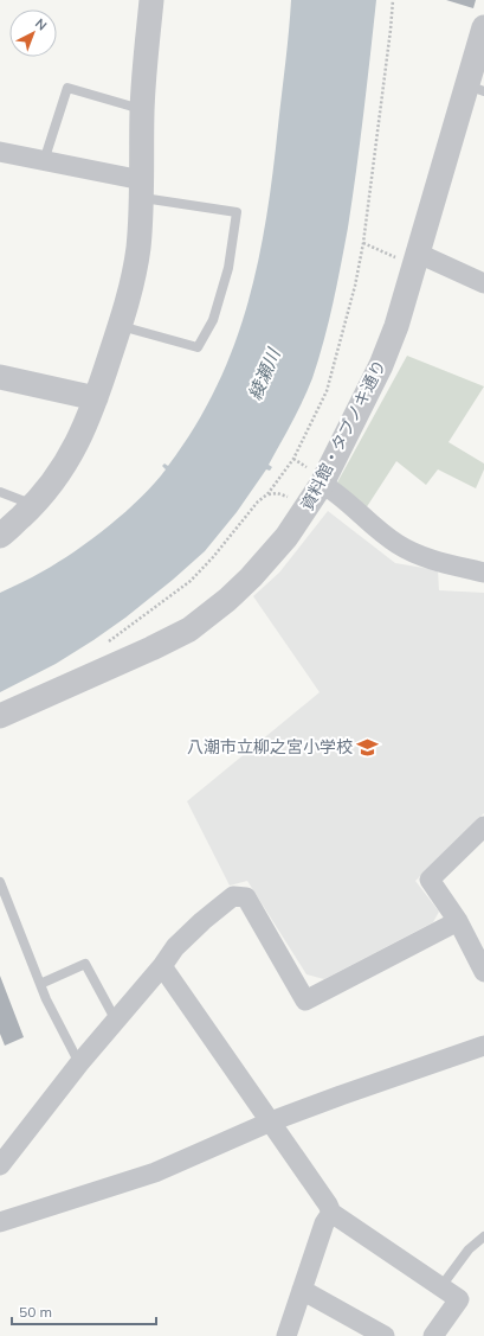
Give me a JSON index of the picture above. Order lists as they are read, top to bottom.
{
  "streets": {
    "street": ["資料館・タブノキ通り"]
  },
  "water": ["綾瀬川"],
  "places": {
    "school or university": ["八潮市立柳之宮小学校"]
  },
  "scale_bar": "50 m",
  "north": "top right"
}
